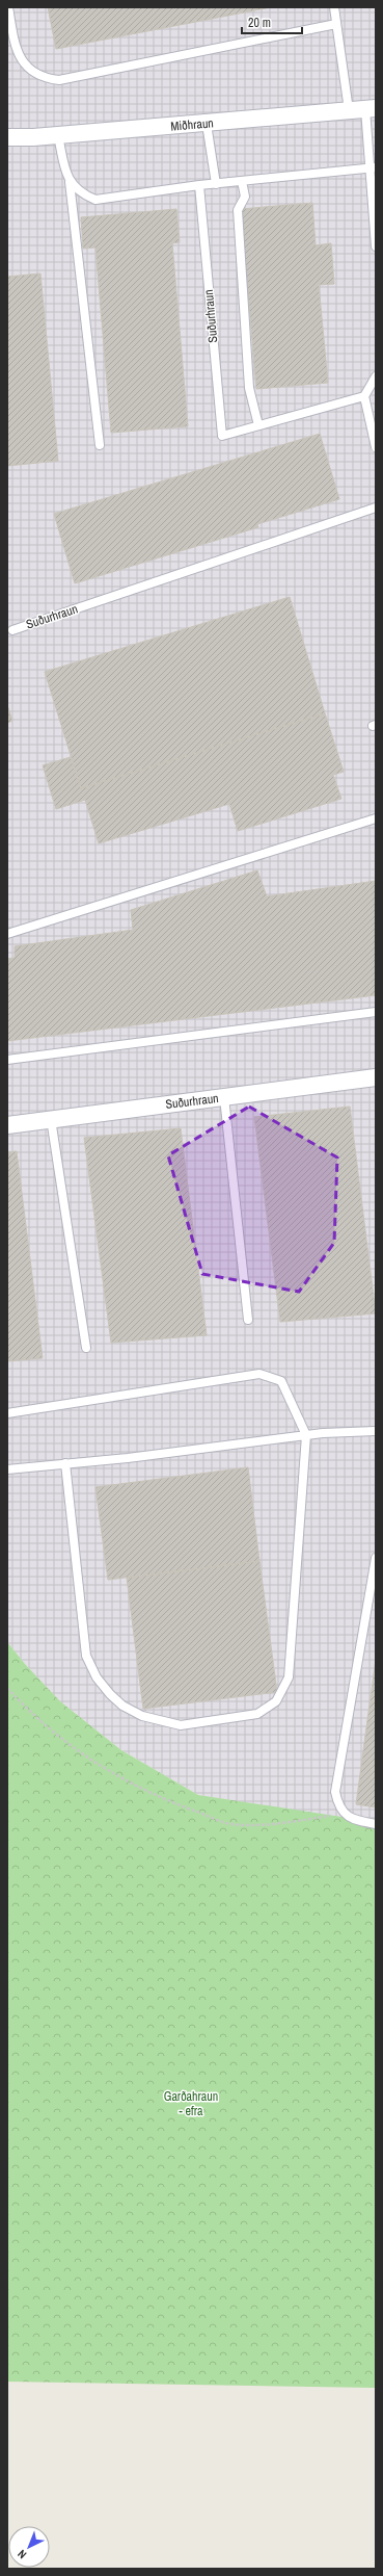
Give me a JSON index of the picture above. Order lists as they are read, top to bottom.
{
  "streets": {
    "street": ["Miðhraun", "Suðurhraun"]
  },
  "parks": ["Garðahraun - efra"],
  "scale_bar": "20 m",
  "north": "bottom left"
}
